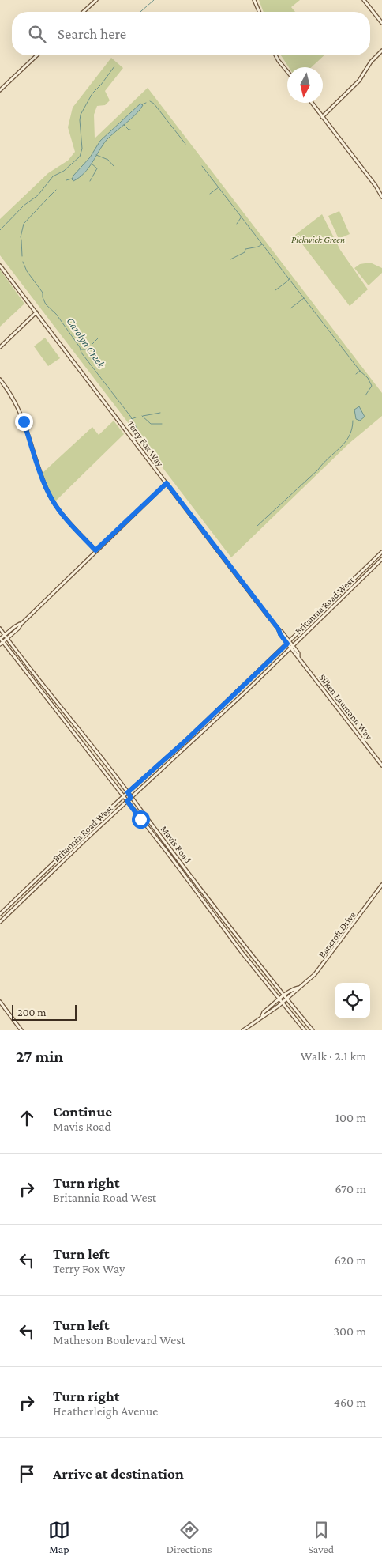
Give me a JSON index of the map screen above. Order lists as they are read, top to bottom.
{
  "streets": {
    "main road": [
      "Terry Fox Way",
      "Britannia Road West",
      "Silken Laumann Way",
      "Mavis Road",
      "Bancroft Drive"
    ]
  },
  "crossings": [
    ["Terry Fox Way", "Britannia Road West"],
    ["Terry Fox Way", "Silken Laumann Way"],
    ["Britannia Road West", "Silken Laumann Way"],
    ["Britannia Road West", "Mavis Road"],
    ["Mavis Road", "Bancroft Drive"]
  ],
  "water": ["Carolyn Creek"],
  "parks": ["Pickwick Green"],
  "scale_bar": "200 m",
  "north": "bottom",
  "page": {
    "search": "Search here",
    "scale": "200 m",
    "heading": ["27 min", "Walk · 2.1 km"],
    "list": [
      ["Continue", "Mavis Road", "100 m"],
      ["Turn right", "Britannia Road West", "670 m"],
      ["Turn left", "Terry Fox Way", "620 m"],
      ["Turn left", "Matheson Boulevard West", "300 m"],
      ["Turn right", "Heatherleigh Avenue", "460 m"],
      "Arrive at destination"
    ],
    "nav": ["Map", "Directions", "Saved"]
  }
}
